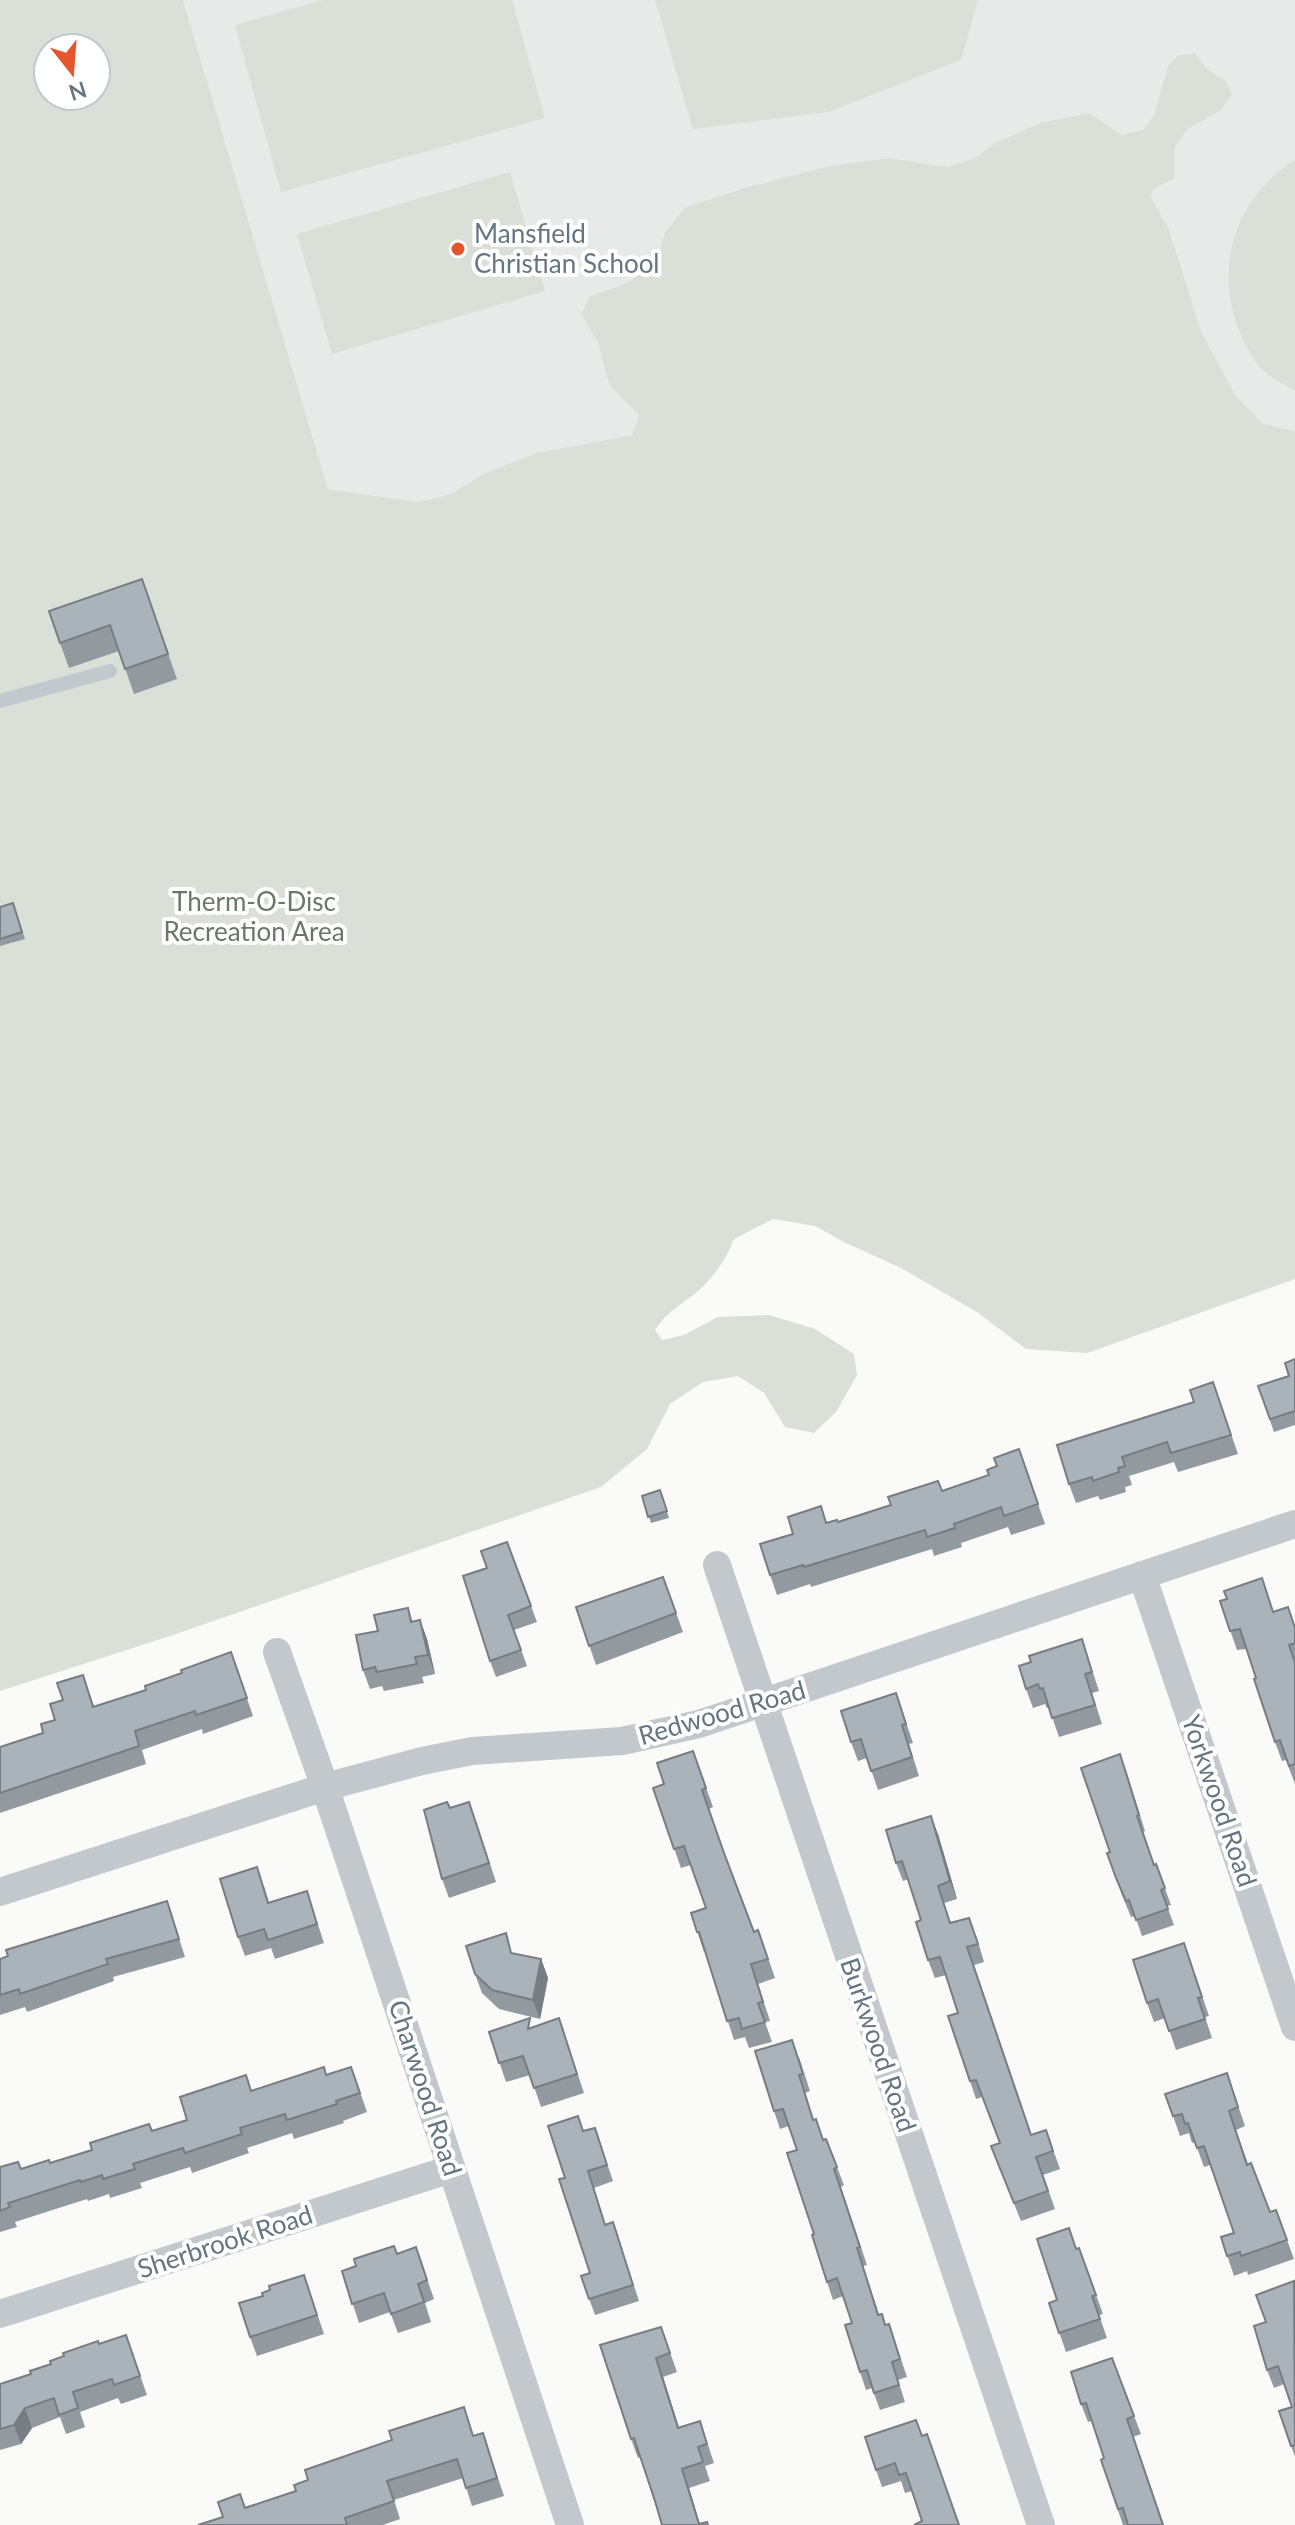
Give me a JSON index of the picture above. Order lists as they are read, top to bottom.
{
  "streets": {
    "street": [
      "Redwood Road",
      "Yorkwood Road",
      "Burkwood Road",
      "Charwood Road",
      "Sherbrook Road"
    ]
  },
  "crossings": [
    ["Redwood Road", "Yorkwood Road"],
    ["Redwood Road", "Burkwood Road"],
    ["Redwood Road", "Charwood Road"],
    ["Charwood Road", "Sherbrook Road"]
  ],
  "parks": ["Therm-O-Disc Recreation Area"],
  "places": ["Mansfield Christian School"],
  "north": "bottom"
}
